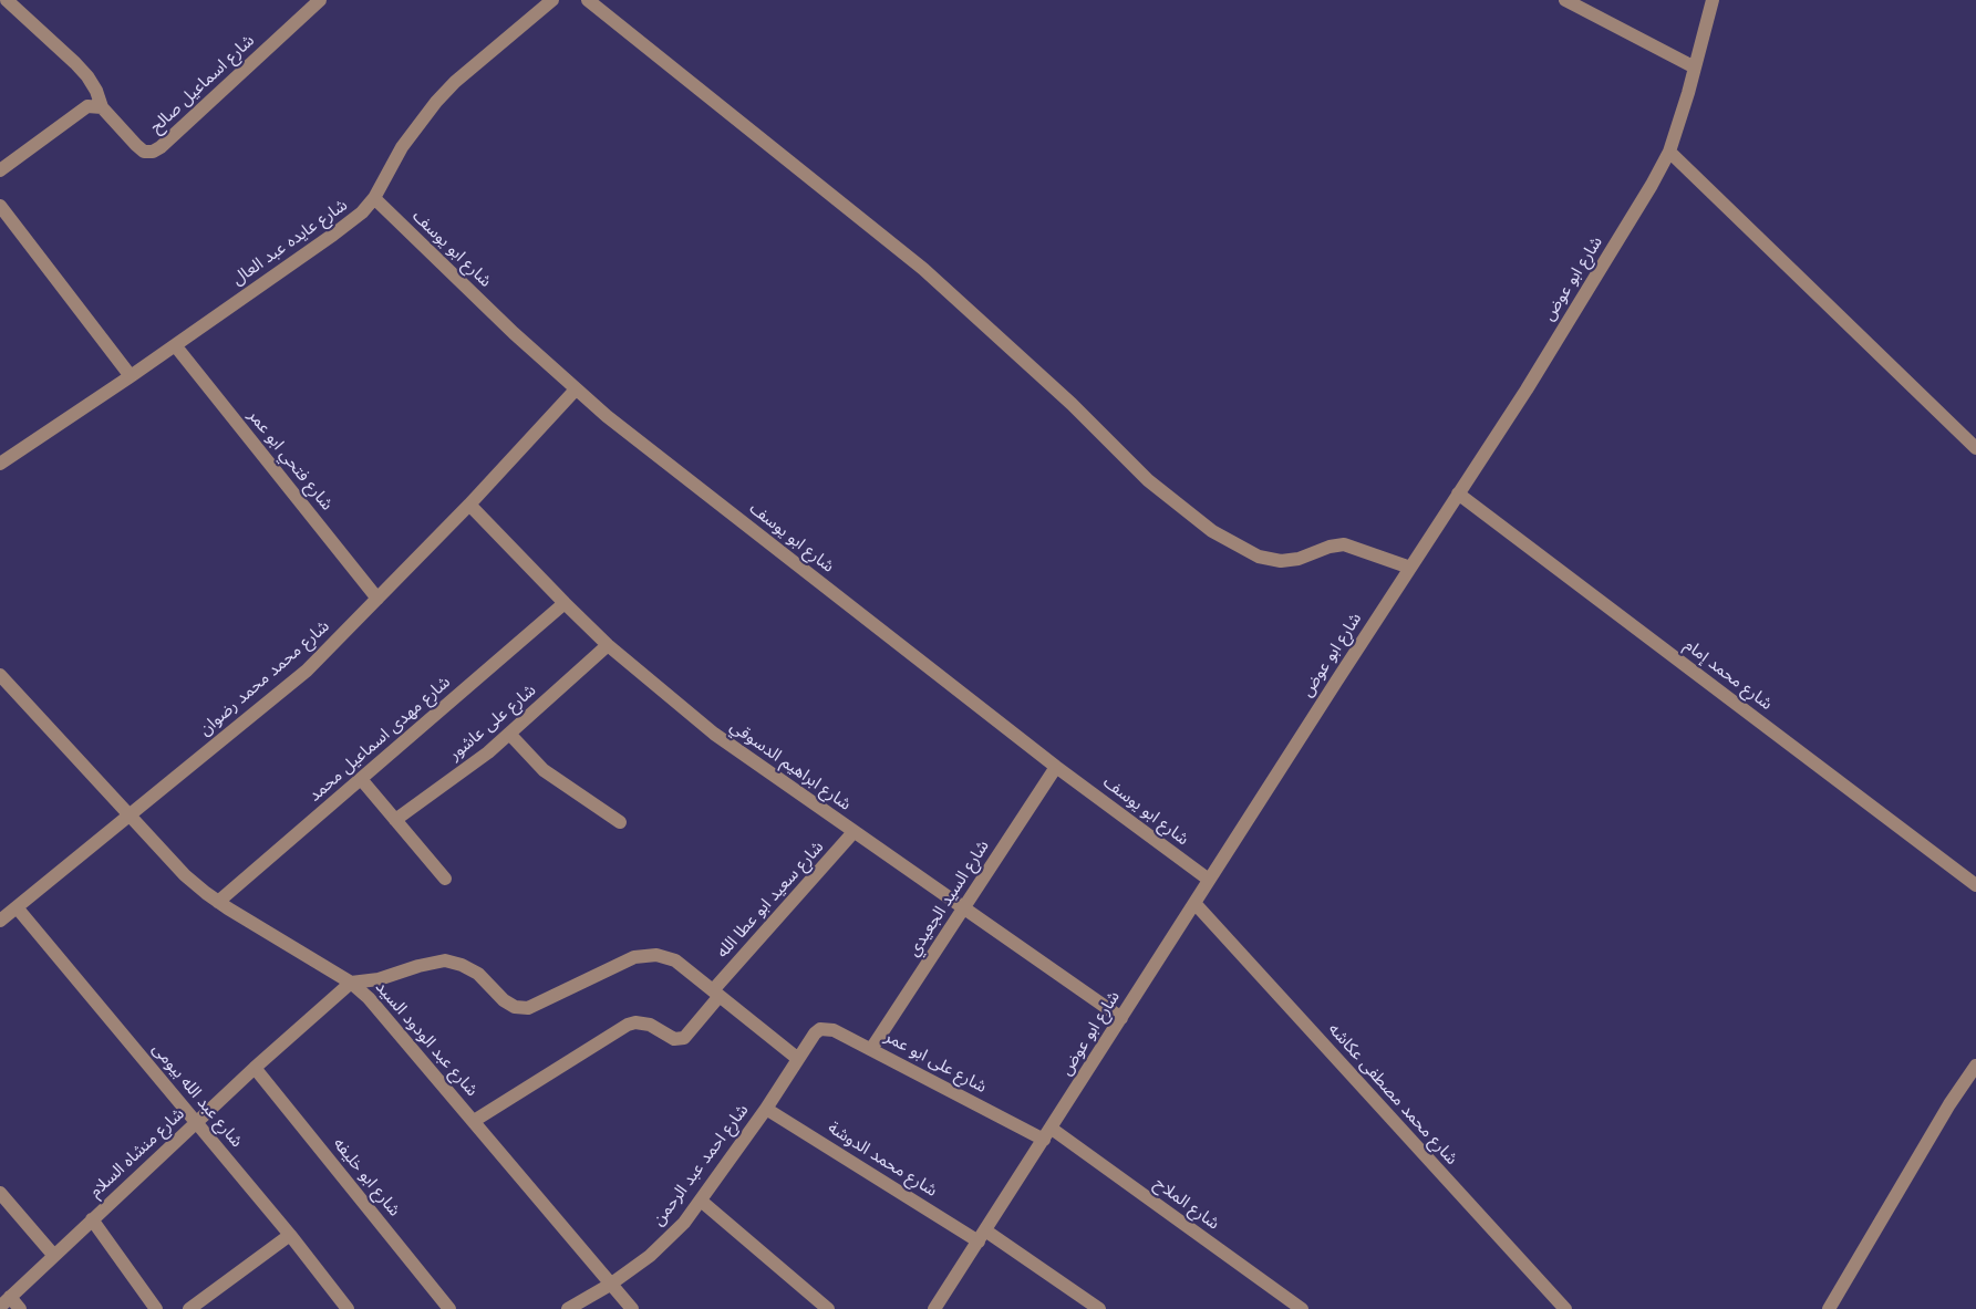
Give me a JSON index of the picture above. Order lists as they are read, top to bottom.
{
  "streets": {
    "street": [
      "شارع اسماعيل صالح",
      "شارع عايده عبد العال",
      "شارع ابو يوسف",
      "شارع ابو عوض",
      "شارع فتحي ابو عمر",
      "شارع محمد إمام",
      "شارع محمد محمد رضوان",
      "شارع على عاشور",
      "شارع مهدى اسماعيل محمد",
      "شارع ابراهيم الدسوقي",
      "شارع السيد الجعيدي",
      "شارع سعيد ابو عطا الله",
      "شارع عبد الودود السيد",
      "شارع على ابو عمر",
      "شارع محمد مصطفى عكاشه",
      "شارع عبد الله بيومى",
      "شارع منشاه السلام",
      "شارع محمد الدوشة",
      "شارع احمد عبد الرحمن",
      "شارع ابو خليفه",
      "شارع الملاح"
    ]
  },
  "crossings": [
    ["شارع عايده عبد العال", "شارع ابو يوسف"],
    ["شارع عايده عبد العال", "شارع فتحي ابو عمر"],
    ["شارع ابو يوسف", "شارع ابو عوض"],
    ["شارع ابو يوسف", "شارع محمد محمد رضوان"],
    ["شارع ابو يوسف", "شارع السيد الجعيدي"],
    ["شارع ابو عوض", "شارع محمد إمام"],
    ["شارع ابو عوض", "شارع ابراهيم الدسوقي"],
    ["شارع ابو عوض", "شارع على ابو عمر"],
    ["شارع ابو عوض", "شارع محمد مصطفى عكاشه"],
    ["شارع ابو عوض", "شارع محمد الدوشة"],
    ["شارع ابو عوض", "شارع الملاح"],
    ["شارع فتحي ابو عمر", "شارع محمد محمد رضوان"],
    ["شارع محمد محمد رضوان", "شارع ابراهيم الدسوقي"],
    ["شارع محمد محمد رضوان", "شارع عبد الودود السيد"],
    ["شارع محمد محمد رضوان", "شارع عبد الله بيومى"],
    ["شارع على عاشور", "شارع ابراهيم الدسوقي"],
    ["شارع مهدى اسماعيل محمد", "شارع ابراهيم الدسوقي"],
    ["شارع مهدى اسماعيل محمد", "شارع عبد الودود السيد"],
    ["شارع ابراهيم الدسوقي", "شارع السيد الجعيدي"],
    ["شارع ابراهيم الدسوقي", "شارع سعيد ابو عطا الله"],
    ["شارع السيد الجعيدي", "شارع على ابو عمر"],
    ["شارع سعيد ابو عطا الله", "شارع عبد الودود السيد"],
    ["شارع عبد الودود السيد", "شارع منشاه السلام"],
    ["شارع عبد الودود السيد", "شارع احمد عبد الرحمن"],
    ["شارع على ابو عمر", "شارع احمد عبد الرحمن"],
    ["شارع على ابو عمر", "شارع الملاح"],
    ["شارع عبد الله بيومى", "شارع منشاه السلام"],
    ["شارع منشاه السلام", "شارع ابو خليفه"],
    ["شارع محمد الدوشة", "شارع احمد عبد الرحمن"]
  ]
}
